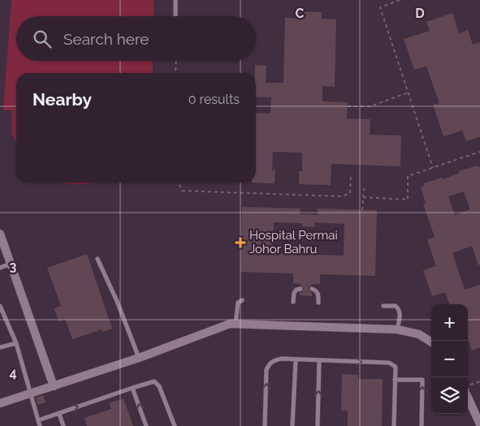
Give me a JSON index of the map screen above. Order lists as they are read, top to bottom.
{
  "places": {
    "health": ["Hospital Permai Johor Bahru"]
  },
  "page": {
    "search": "Search here",
    "heading": ["Nearby", "0 results"],
    "map_buttons": ["+", "−"]
  },
  "grid": {
    "columns": ["C", "D"],
    "rows": ["3", "4"]
  }
}
